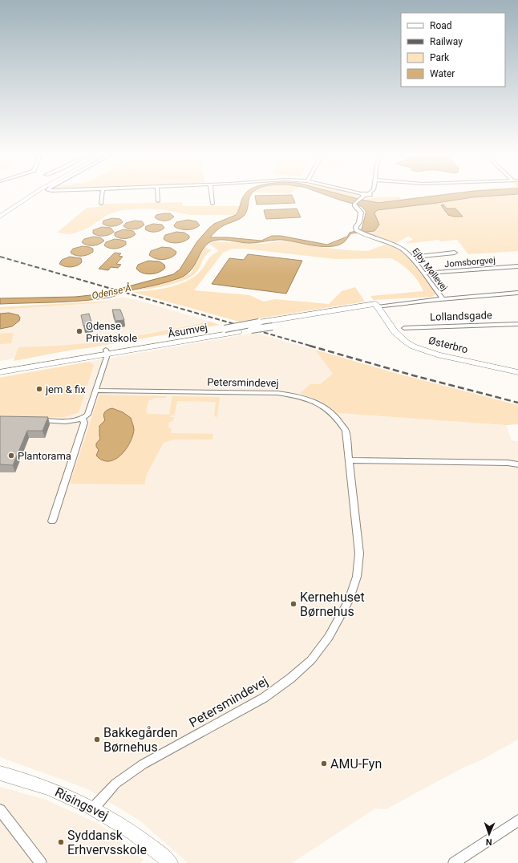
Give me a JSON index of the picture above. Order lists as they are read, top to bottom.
{
  "streets": {
    "street": [
      "Jomsborgvej",
      "Ejby Møllevej",
      "Lollandsgade",
      "Åsumvej",
      "Østerbro",
      "Petersmindevej",
      "Risingsvej"
    ]
  },
  "crossings": [
    ["Jomsborgvej", "Ejby Møllevej"],
    ["Åsumvej", "Østerbro"],
    ["Petersmindevej", "Risingsvej"]
  ],
  "water": ["Odense Å"],
  "places": [
    "Odense Privatskole",
    "jem & fix",
    "Plantorama",
    "Kernehuset Børnehus",
    "Bakkegården Børnehus",
    "AMU-Fyn",
    "Syddansk Erhvervsskole"
  ],
  "legend": [
    "Road",
    "Railway",
    "Park",
    "Water"
  ],
  "north": "bottom"
}
